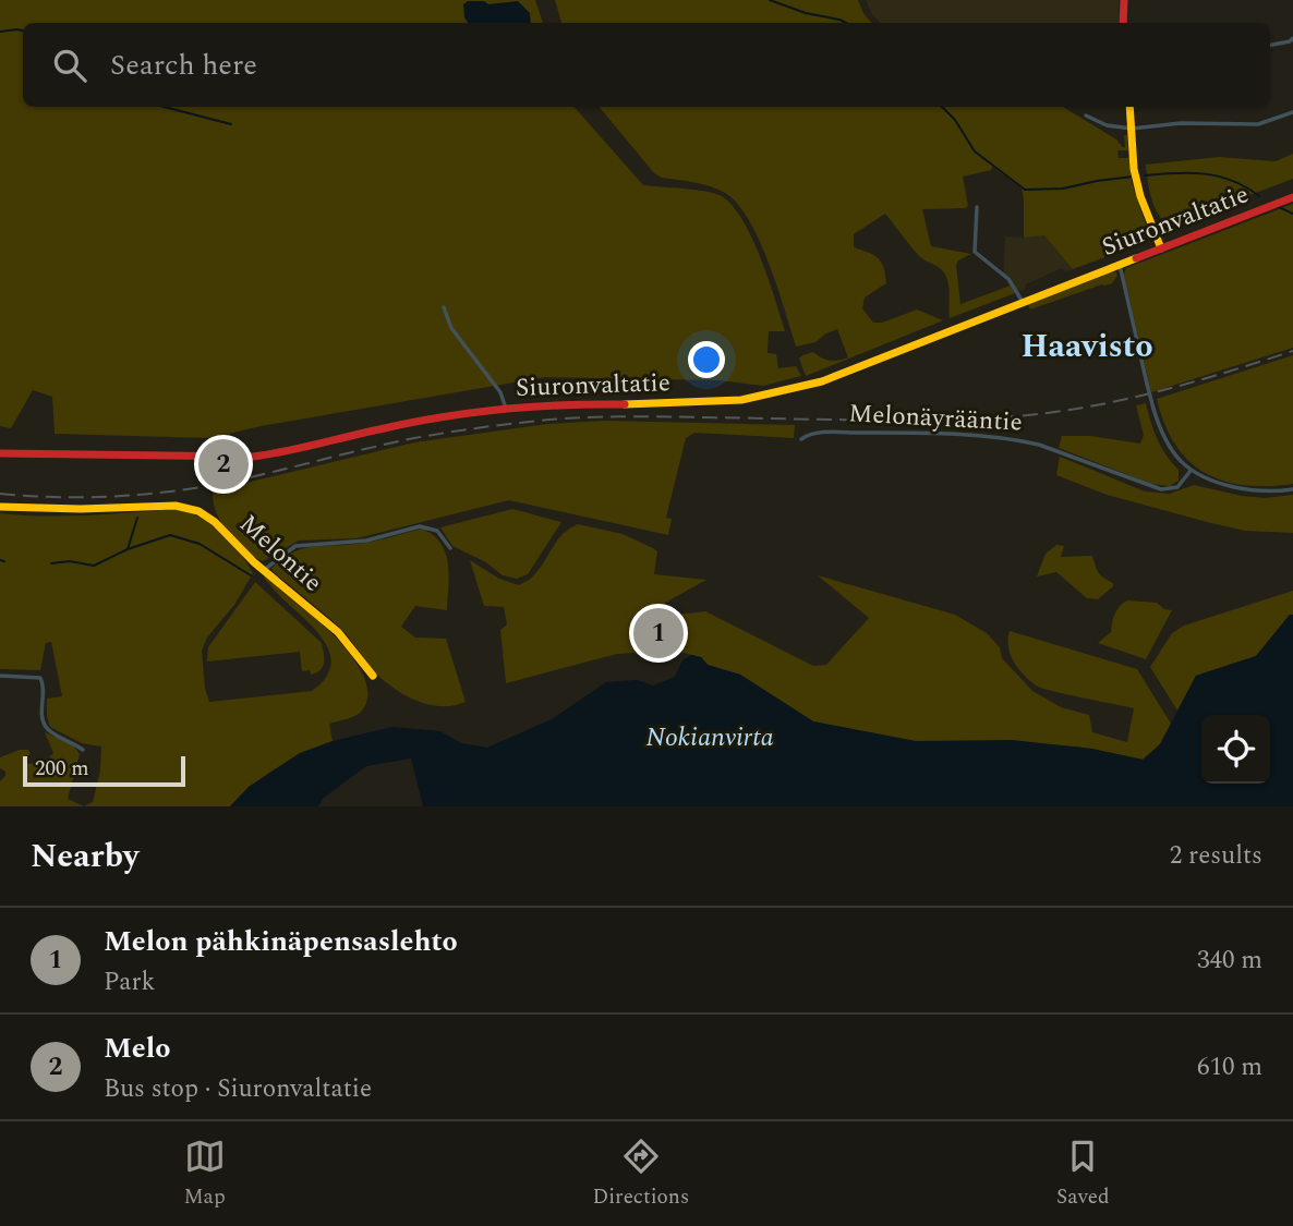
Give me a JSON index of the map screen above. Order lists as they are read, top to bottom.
{
  "streets": {
    "street": ["Siuronvaltatie", "Melonäyrääntie", "Melontie"]
  },
  "districts": ["Haavisto"],
  "water": ["Nokianvirta"],
  "scale_bar": "200 m",
  "page": {
    "search": "Search here",
    "pins": ["2", "1"],
    "scale": "200 m",
    "heading": ["Nearby", "2 results"],
    "list": [
      {
        "mark": "1",
        "name": "Melon pähkinäpensaslehto",
        "note": "Park",
        "value": "340 m"
      },
      {
        "mark": "2",
        "name": "Melo",
        "note": "Bus stop · Siuronvaltatie",
        "value": "610 m"
      }
    ],
    "nav": ["Map", "Directions", "Saved"]
  }
}
